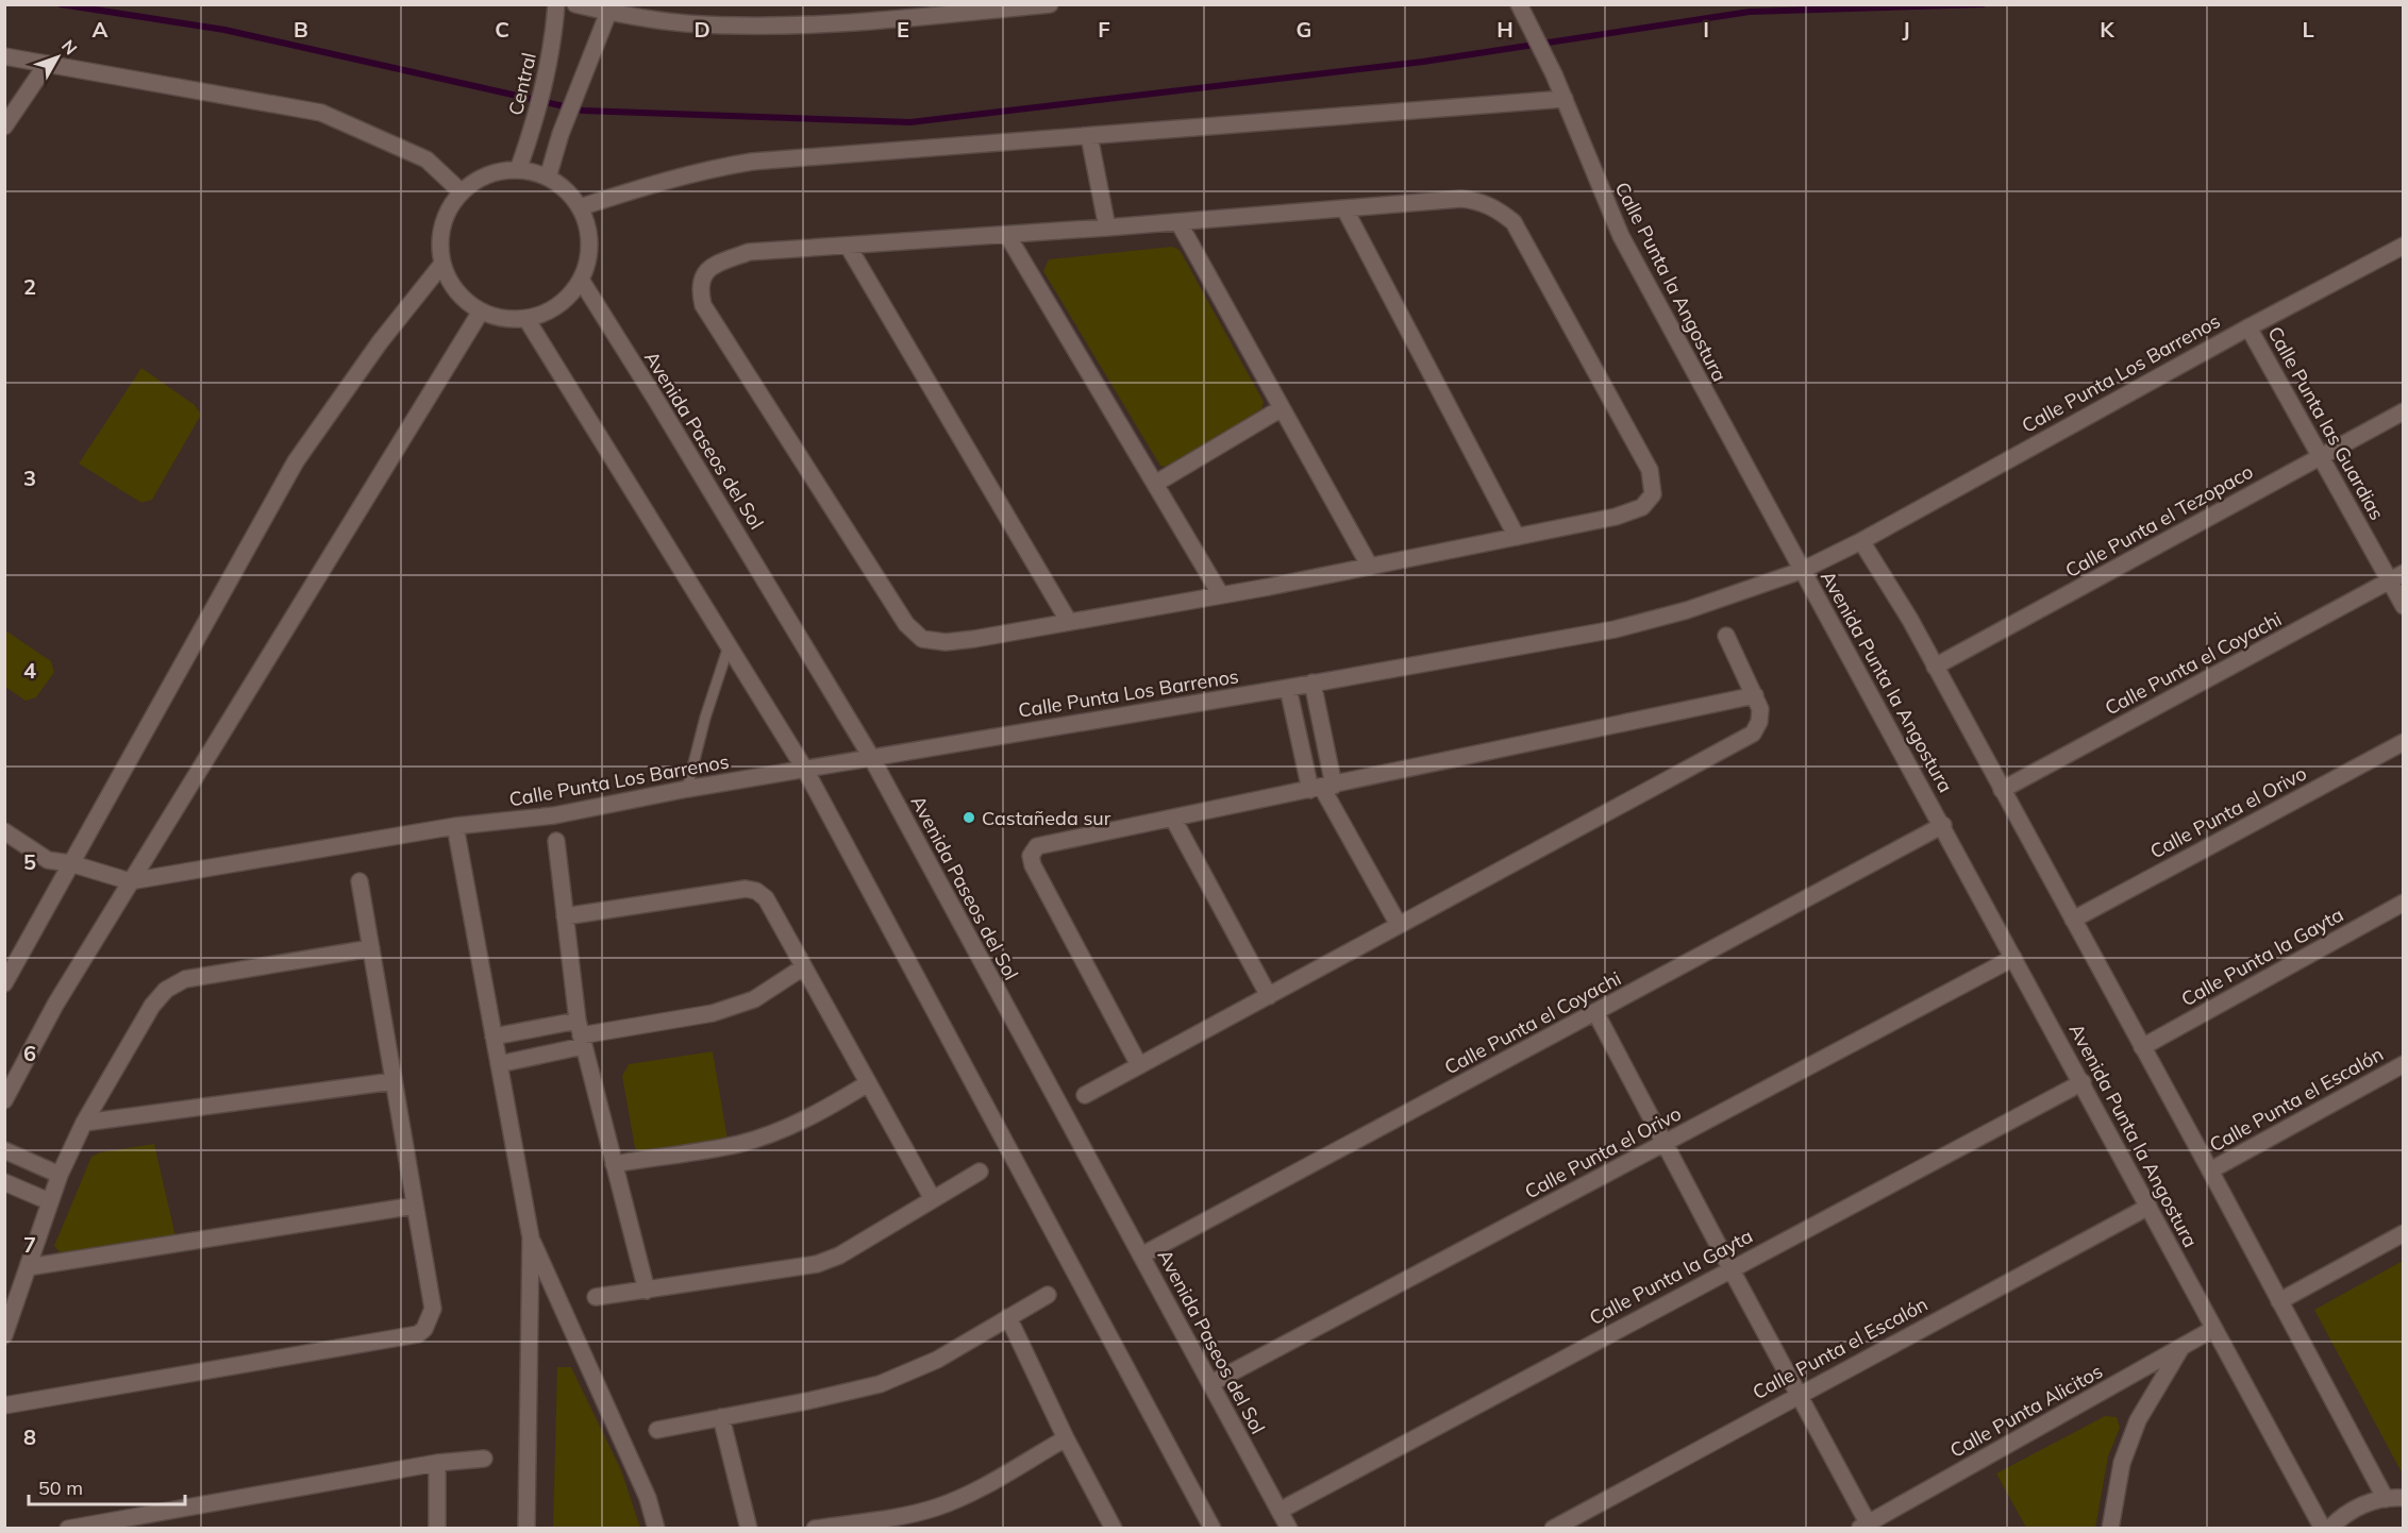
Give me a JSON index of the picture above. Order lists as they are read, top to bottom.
{
  "streets": {
    "street": [
      "Central",
      "Calle Punta la Angostura",
      "Calle Punta Los Barrenos",
      "Calle Punta las Guardias",
      "Avenida Paseos del Sol",
      "Calle Punta el Tezopaco",
      "Calle Punta el Coyachi",
      "Avenida Punta la Angostura",
      "Calle Punta el Orivo",
      "Calle Punta la Gayta",
      "Calle Punta el Escalón",
      "Calle Punta Alicitos"
    ]
  },
  "crossings": [
    ["Central", "Avenida Paseos del Sol"],
    ["Calle Punta la Angostura", "Calle Punta Los Barrenos"],
    ["Calle Punta la Angostura", "Avenida Punta la Angostura"],
    ["Calle Punta Los Barrenos", "Calle Punta las Guardias"],
    ["Calle Punta Los Barrenos", "Avenida Paseos del Sol"],
    ["Calle Punta Los Barrenos", "Avenida Punta la Angostura"],
    ["Calle Punta las Guardias", "Calle Punta el Tezopaco"],
    ["Calle Punta las Guardias", "Calle Punta el Coyachi"],
    ["Avenida Paseos del Sol", "Calle Punta el Coyachi"],
    ["Avenida Paseos del Sol", "Calle Punta el Orivo"],
    ["Avenida Paseos del Sol", "Calle Punta la Gayta"],
    ["Calle Punta el Coyachi", "Avenida Punta la Angostura"],
    ["Avenida Punta la Angostura", "Calle Punta el Orivo"],
    ["Avenida Punta la Angostura", "Calle Punta la Gayta"],
    ["Avenida Punta la Angostura", "Calle Punta el Escalón"],
    ["Avenida Punta la Angostura", "Calle Punta Alicitos"]
  ],
  "places": ["Castañeda sur"],
  "scale_bar": "50 m",
  "north": "top right",
  "grid": {
    "columns": [
      "A",
      "B",
      "C",
      "D",
      "E",
      "F",
      "G",
      "H",
      "I",
      "J",
      "K",
      "L"
    ],
    "rows": [
      "2",
      "3",
      "4",
      "5",
      "6",
      "7",
      "8"
    ]
  }
}
